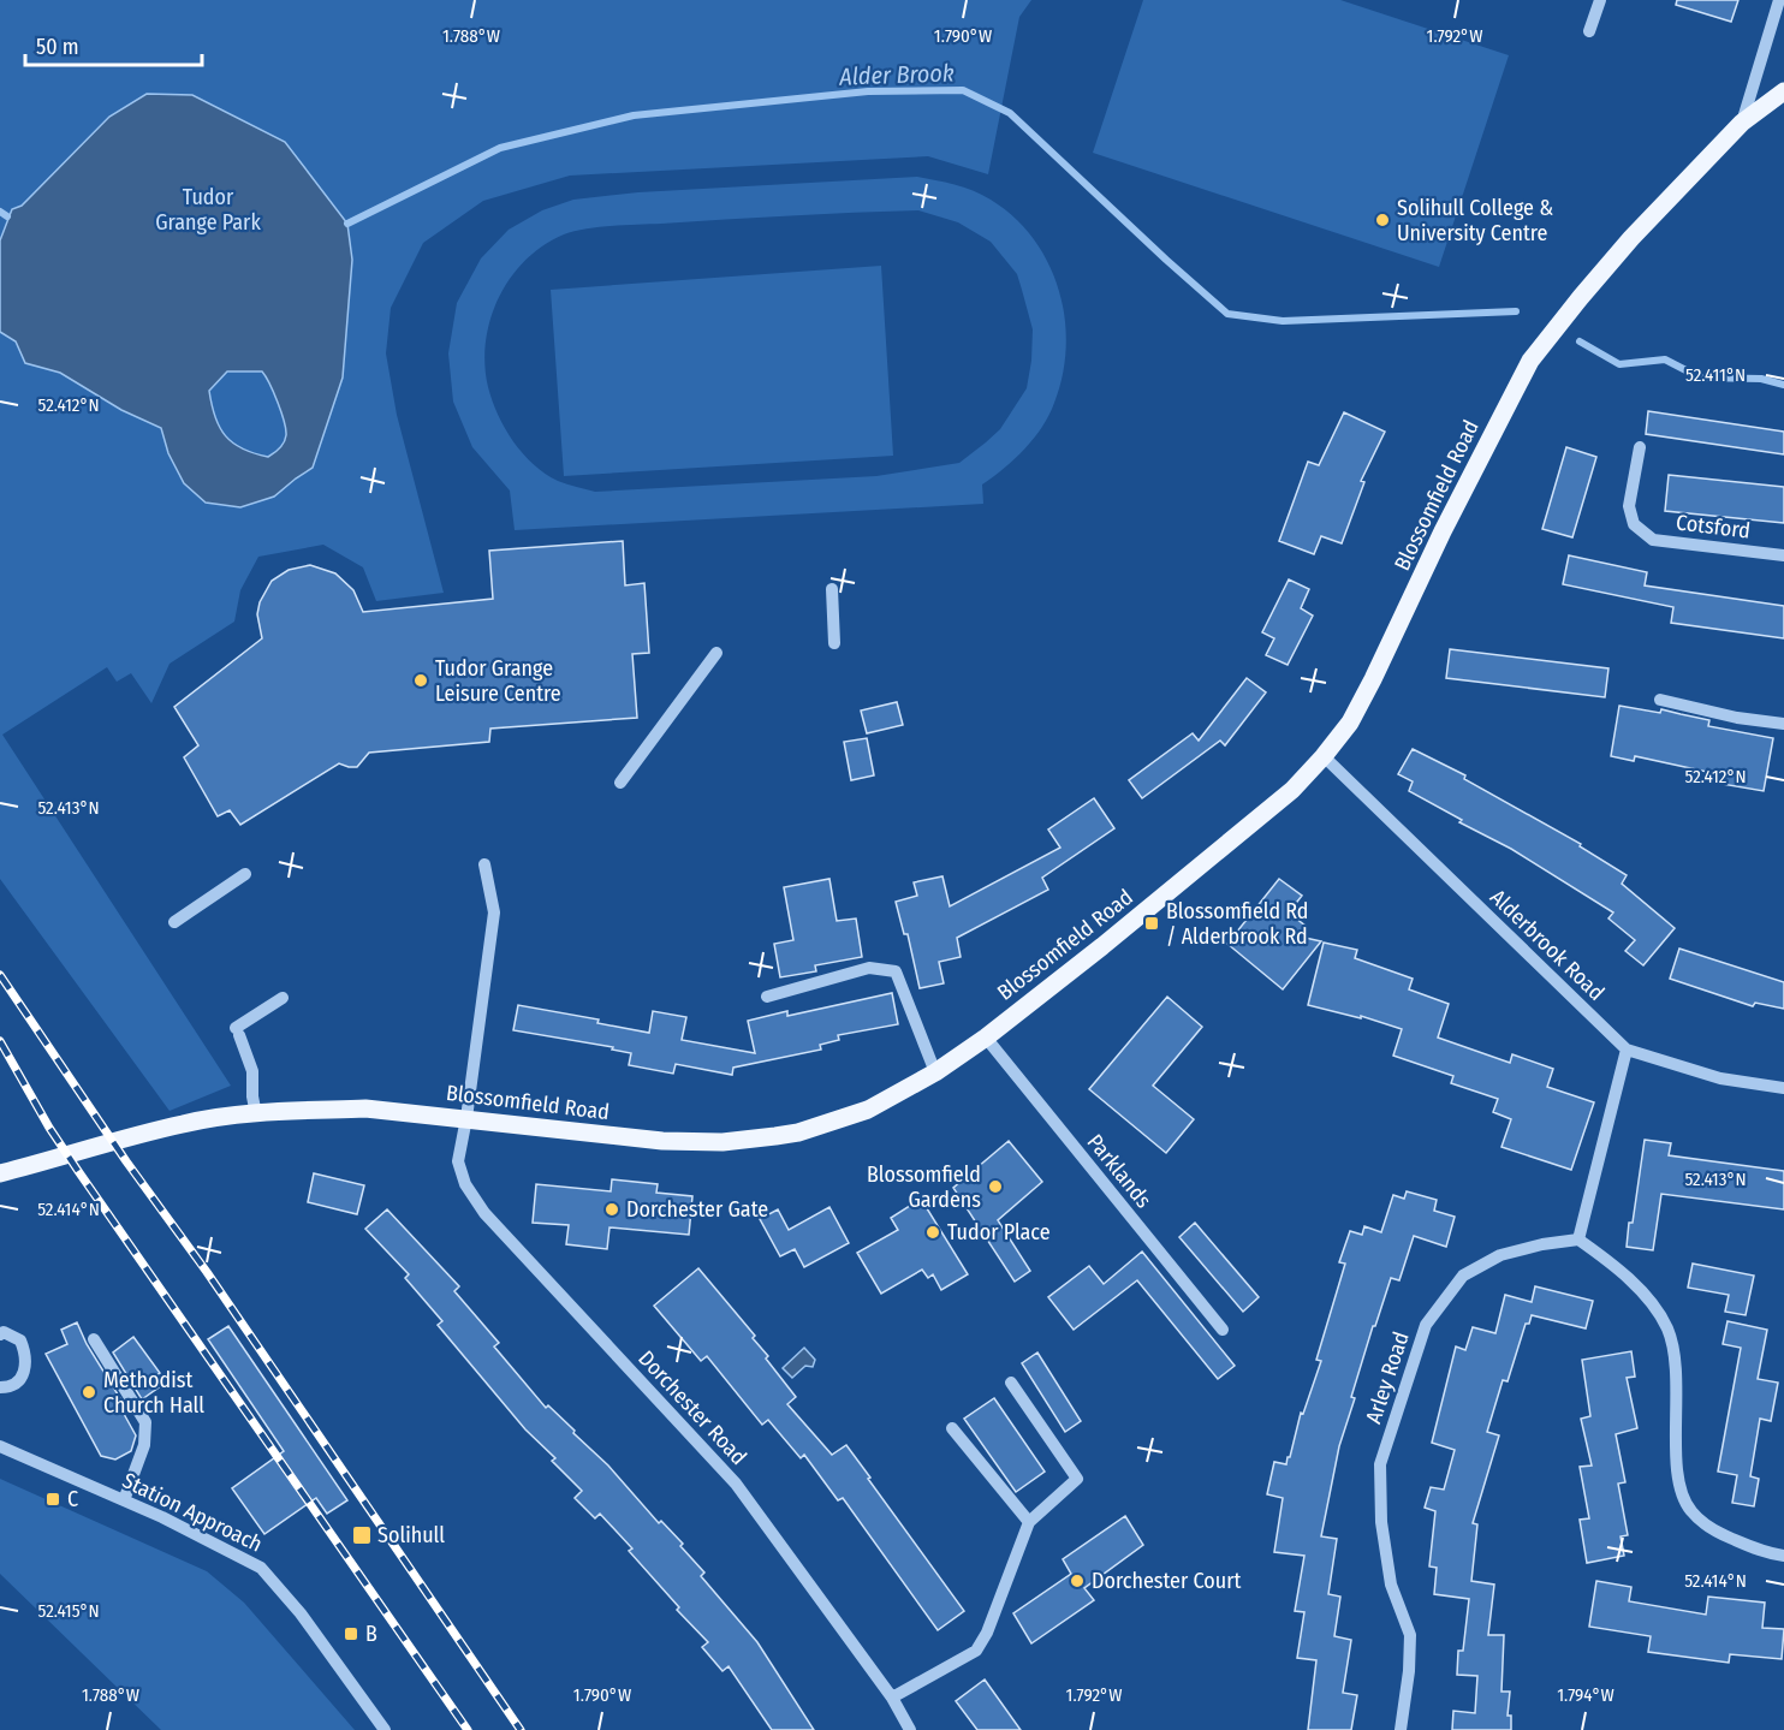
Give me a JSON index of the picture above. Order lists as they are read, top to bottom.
{
  "streets": {
    "main road": ["Blossomfield Road"],
    "street": [
      "Cotsford",
      "Alderbrook Road",
      "Parklands",
      "Arley Road",
      "Dorchester Road",
      "Station Approach"
    ]
  },
  "crossings": [
    ["Blossomfield Road", "Alderbrook Road"],
    ["Blossomfield Road", "Parklands"],
    ["Blossomfield Road", "Dorchester Road"]
  ],
  "water": ["Alder Brook"],
  "parks": ["Tudor Grange Park"],
  "places": {
    "other": [
      "Solihull College & University Centre",
      "Tudor Grange Leisure Centre",
      "Blossomfield Gardens",
      "Dorchester Gate",
      "Tudor Place",
      "Methodist Church Hall",
      "Dorchester Court"
    ],
    "transit": [
      "Blossomfield Rd / Alderbrook Rd",
      "C",
      "Solihull",
      "B"
    ]
  },
  "scale_bar": "50 m",
  "coordinates": [
    "1.788°W",
    "1.790°W",
    "1.792°W",
    "52.411°N",
    "52.412°N",
    "52.413°N",
    "52.414°N",
    "52.415°N",
    "1.794°W"
  ]
}
